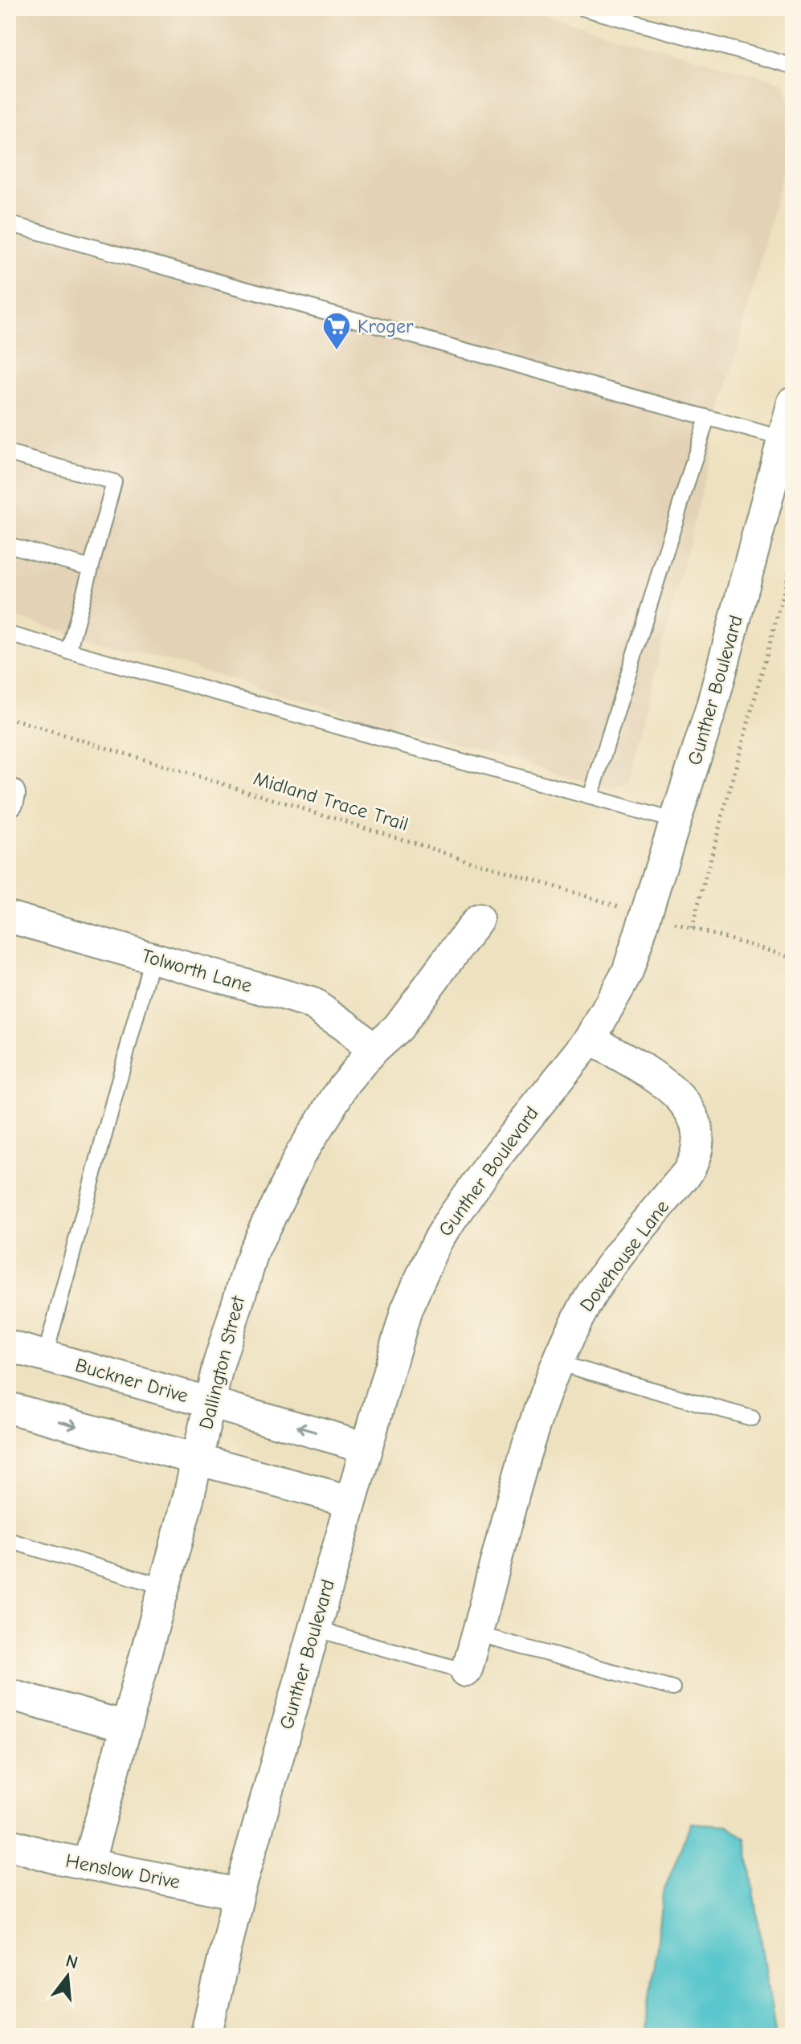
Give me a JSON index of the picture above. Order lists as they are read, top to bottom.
{
  "streets": {
    "street": [
      "Gunther Boulevard",
      "Tolworth Lane",
      "Dovehouse Lane",
      "Dallington Street",
      "Buckner Drive",
      "Henslow Drive"
    ],
    "path": ["Midland Trace Trail"]
  },
  "crossings": [
    ["Gunther Boulevard", "Midland Trace Trail"],
    ["Gunther Boulevard", "Dovehouse Lane"],
    ["Gunther Boulevard", "Buckner Drive"],
    ["Gunther Boulevard", "Henslow Drive"],
    ["Tolworth Lane", "Dallington Street"],
    ["Dallington Street", "Buckner Drive"],
    ["Dallington Street", "Henslow Drive"]
  ],
  "places": {
    "supermarket": ["Kroger"]
  },
  "north": "top"
}
